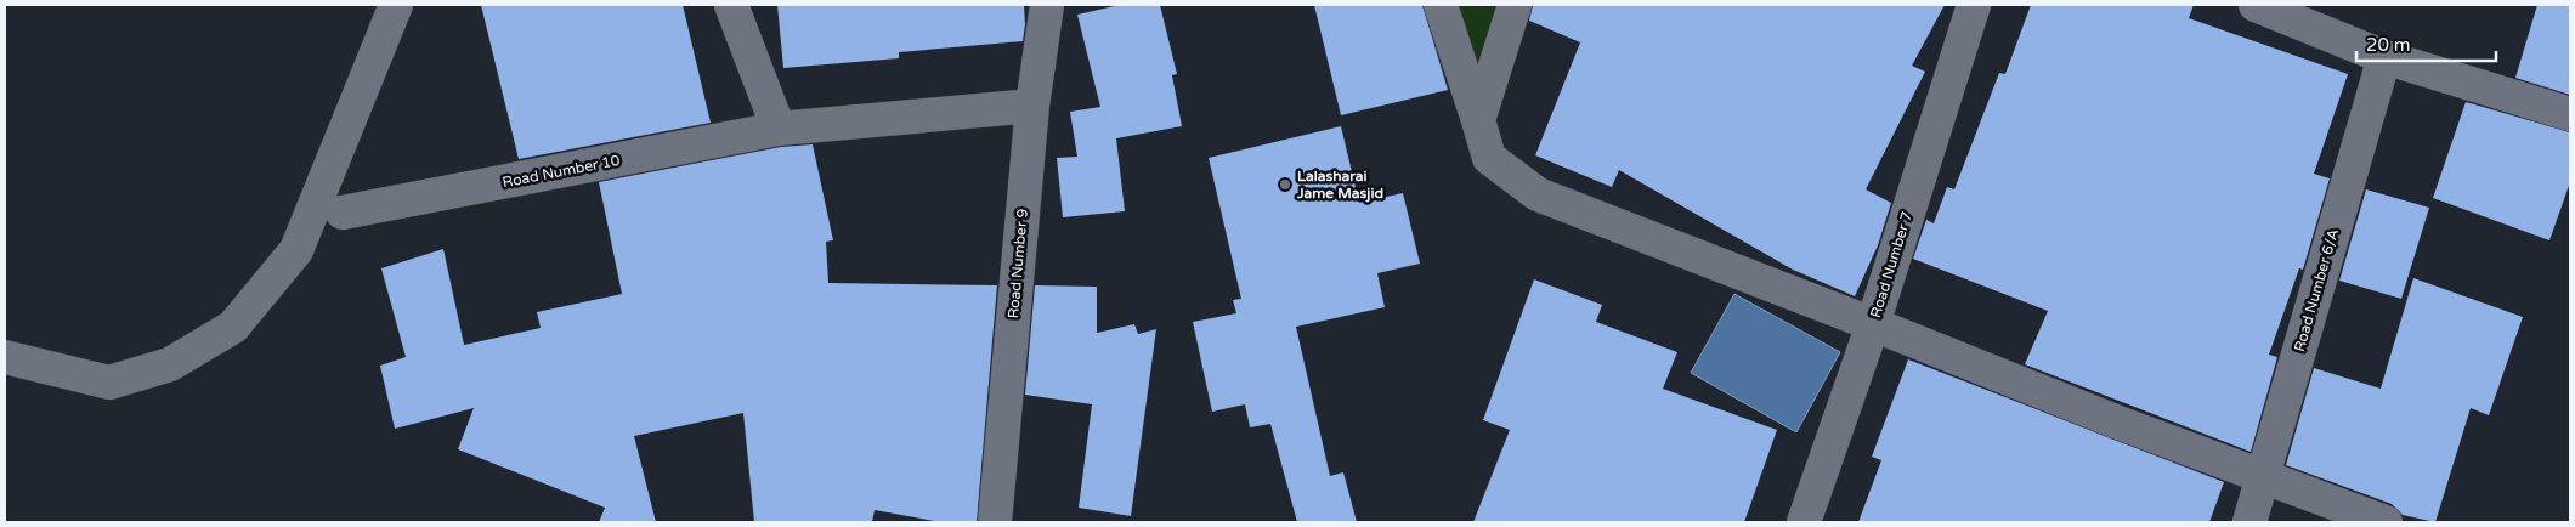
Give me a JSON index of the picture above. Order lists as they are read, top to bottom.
{
  "streets": {
    "street": [
      "Road Number 10",
      "Road Number 9",
      "Road Number 7",
      "Road Number 6/A"
    ]
  },
  "crossings": [
    ["Road Number 10", "Road Number 9"]
  ],
  "places": ["Lalasharai Jame Masjid"],
  "scale_bar": "20 m"
}
